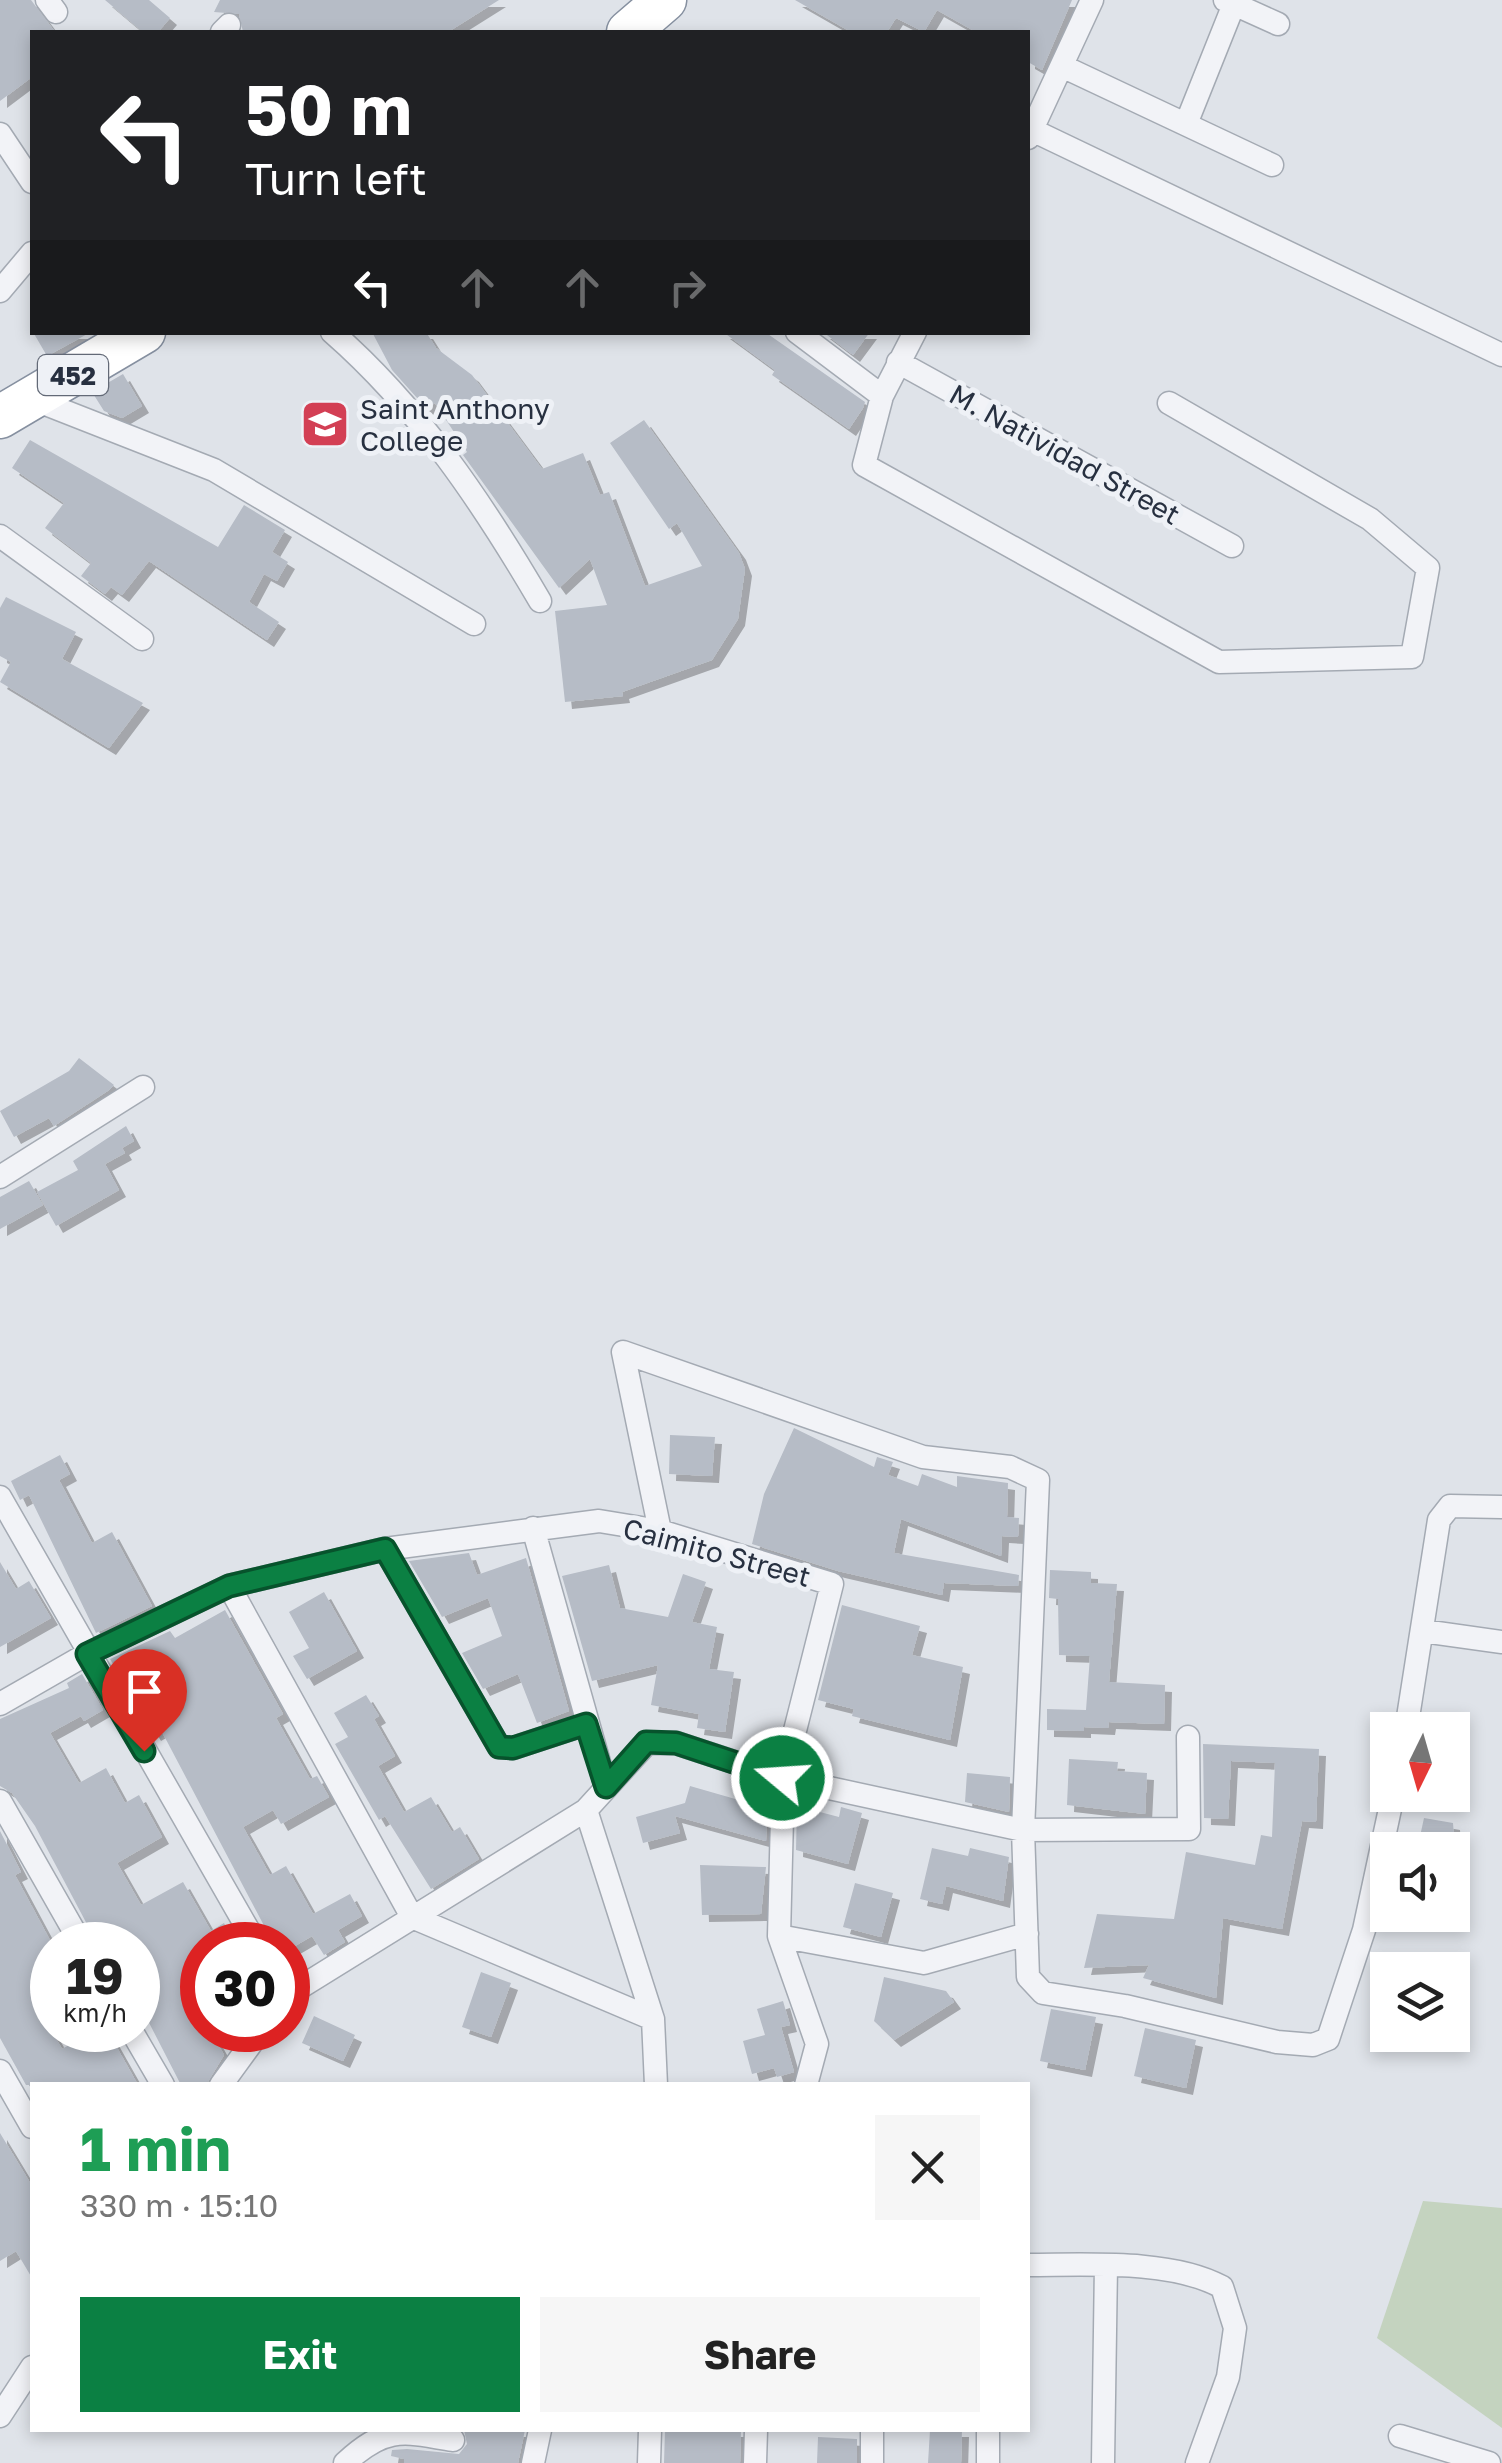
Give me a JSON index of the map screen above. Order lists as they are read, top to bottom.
{
  "streets": {
    "highway": ["452"],
    "street": ["M. Natividad Street", "Caimito Street"]
  },
  "places": {
    "school or university": ["Saint Anthony College"]
  },
  "north": "bottom",
  "page": {
    "turn": ["50 m", "Turn left"],
    "speed": "19 km/h",
    "limit": "30",
    "heading": ["1 min", "330 m · 15:10"],
    "buttons": ["Exit", "Share"]
  }
}
